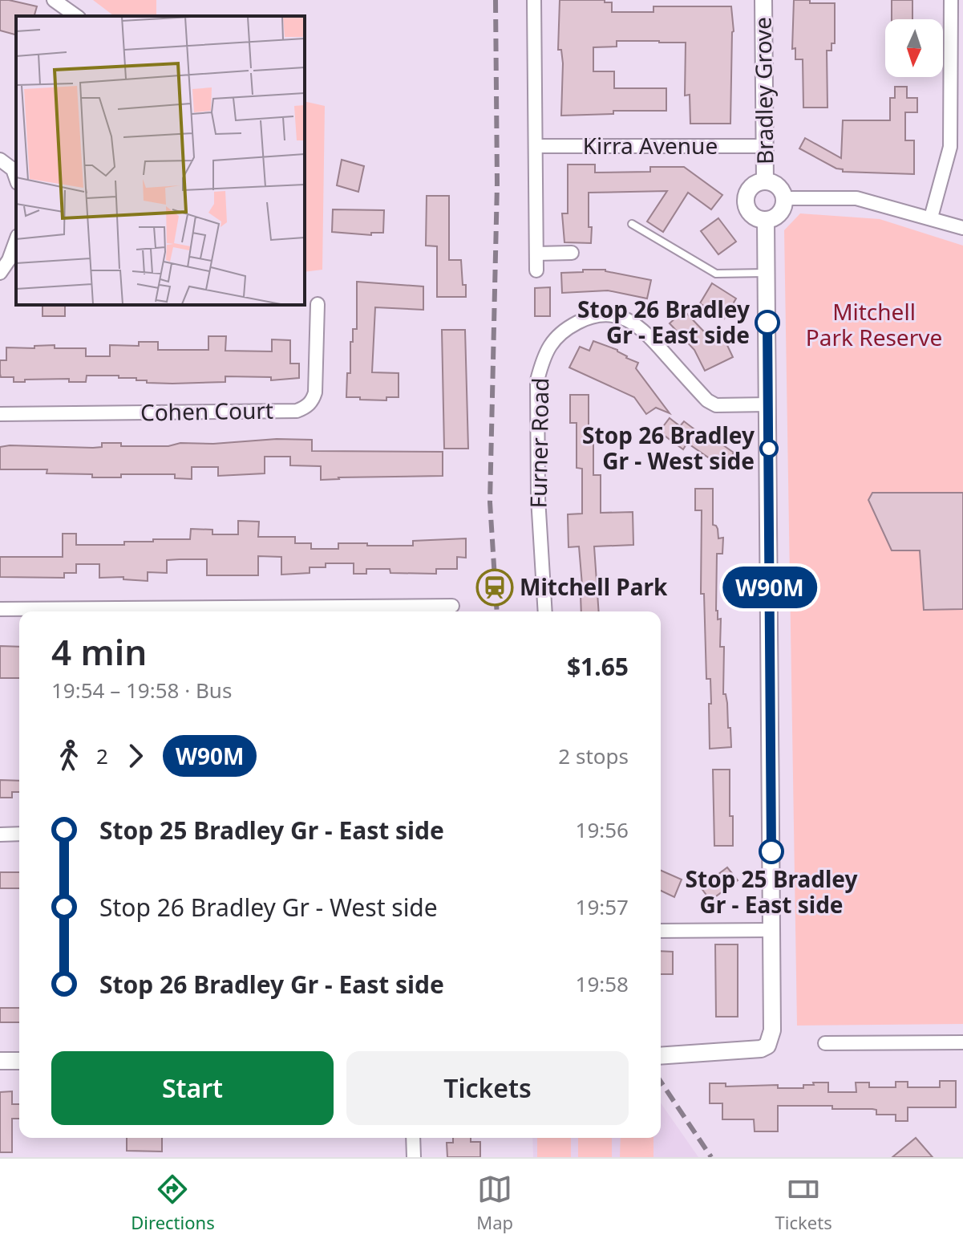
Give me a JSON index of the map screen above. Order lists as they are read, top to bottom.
{
  "streets": {
    "street": [
      "Bradley Grove",
      "Kirra Avenue",
      "Cohen Court",
      "Furner Road"
    ]
  },
  "crossings": [
    ["Bradley Grove", "Kirra Avenue"]
  ],
  "parks": ["Mitchell Park Reserve"],
  "places": {
    "other": ["Stop 26 Bradley Gr - East side", "Stop 26 Bradley Gr - West side", "Stop 25 Bradley Gr - East side"],
    "station": ["Mitchell Park"]
  },
  "lines": ["bus line W90M"],
  "north": "bottom",
  "page": {
    "on_map": "W90M",
    "heading": ["4 min", "19:54 – 19:58 · Bus", "$1.65"],
    "legs": ["2", "W90M", "2 stops"],
    "list": [
      {
        "name": "Stop 25 Bradley Gr - East side",
        "value": "19:56"
      },
      {
        "name": "Stop 26 Bradley Gr - West side",
        "value": "19:57"
      },
      {
        "name": "Stop 26 Bradley Gr - East side",
        "value": "19:58"
      }
    ],
    "buttons": ["Start", "Tickets"],
    "tabs": ["Directions", "Map", "Tickets"]
  }
}
